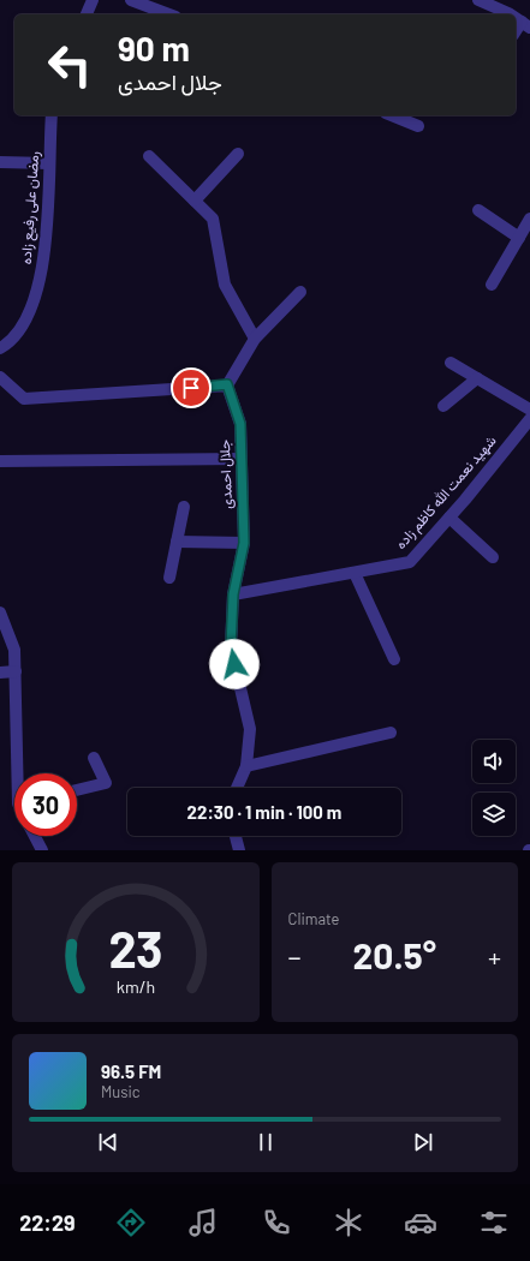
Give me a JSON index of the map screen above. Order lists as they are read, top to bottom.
{
  "streets": {
    "street": ["رمضان علی رفیع زاده", "جلال احمدی", "شهید نعمت الله کاظم زاده"]
  },
  "crossings": [
    ["جلال احمدی", "شهید نعمت الله کاظم زاده"]
  ],
  "page": {
    "turn": ["90 m", "جلال احمدی"],
    "limit": "30",
    "trip": "22:30 · 1 min · 100 m",
    "tile": "Climate",
    "heat": ["−", "20.5°", "+"],
    "song": ["96.5 FM", "Music"],
    "tabs": "22:29",
    "gauge": ["23", "km/h"]
  }
}
